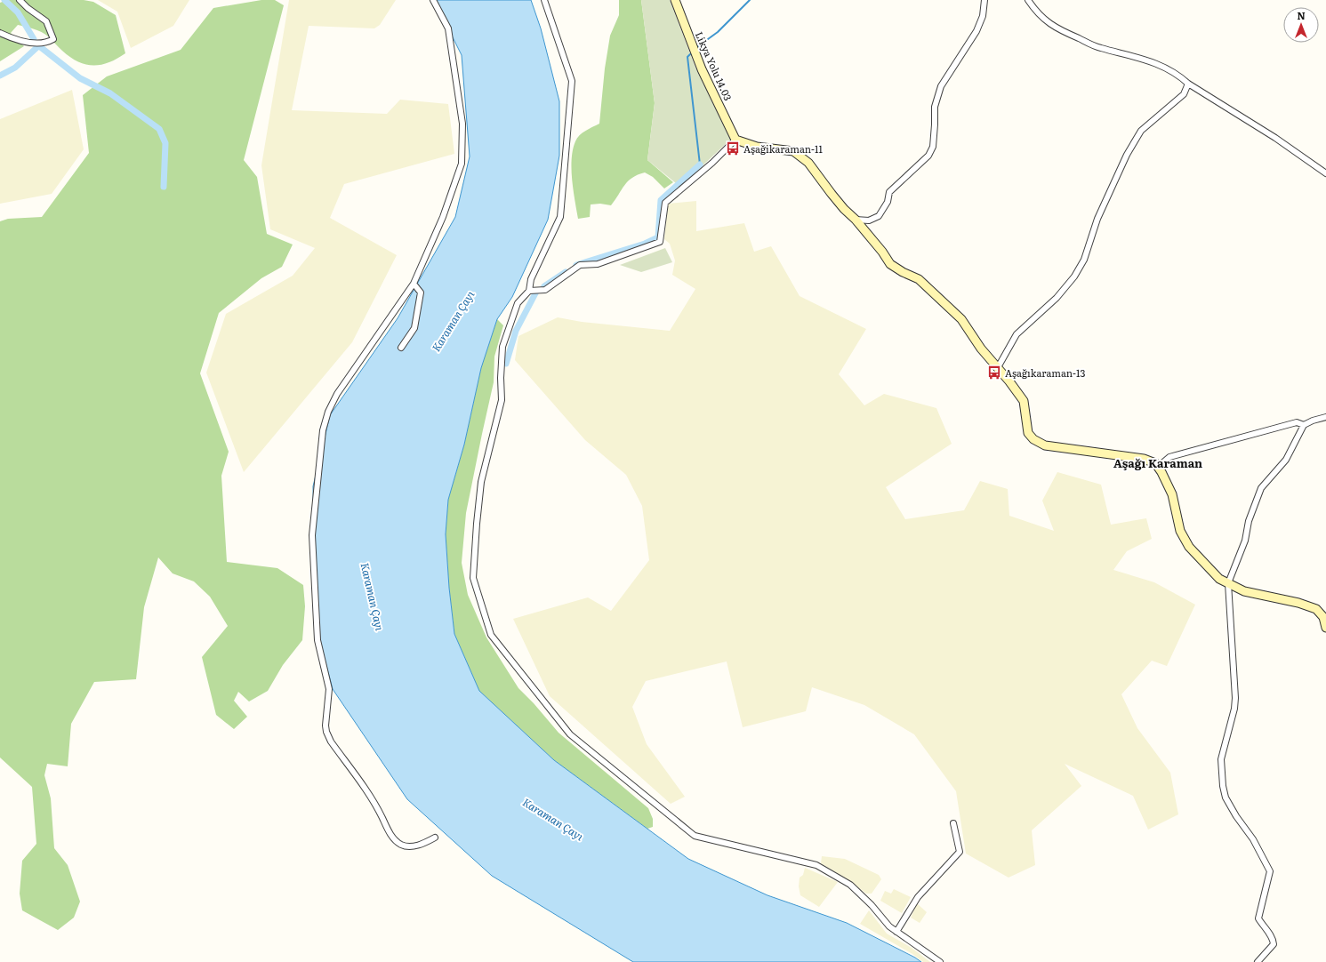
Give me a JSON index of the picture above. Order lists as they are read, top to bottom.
{
  "streets": {
    "street": ["Likya Yolu 14.03"]
  },
  "districts": ["Aşağı Karaman"],
  "water": ["Karaman Çayı"],
  "places": {
    "bus stop": ["Aşağikaraman-11", "Aşağıkaraman-13"]
  },
  "north": "top"
}
